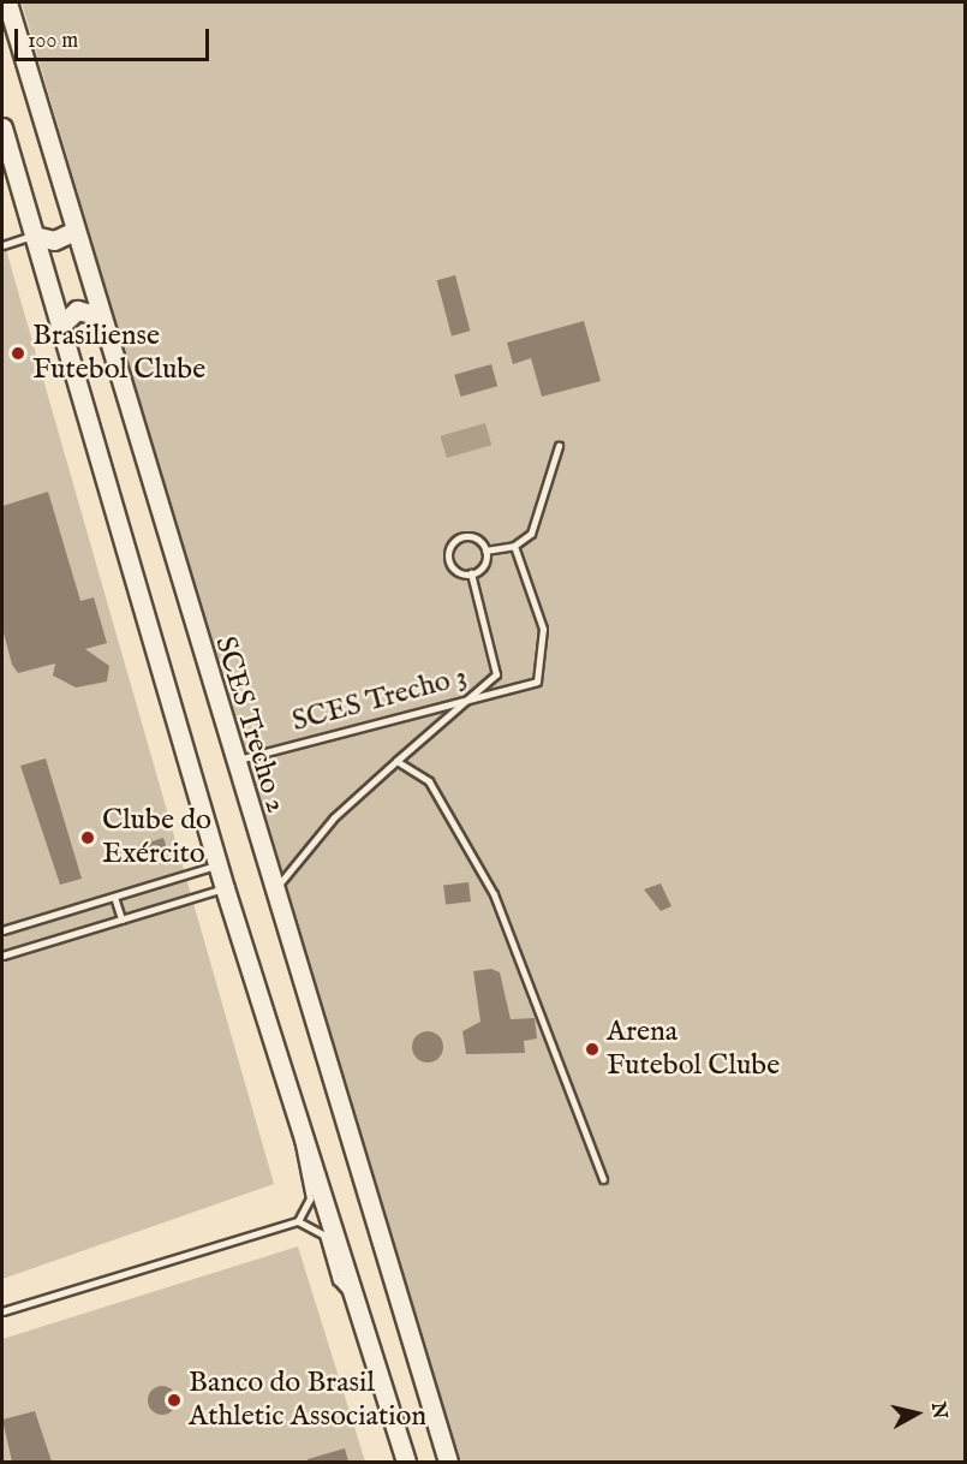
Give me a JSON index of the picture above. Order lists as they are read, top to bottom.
{
  "streets": {
    "main road": ["SCES Trecho 2"],
    "lane": ["SCES Trecho 3"]
  },
  "crossings": [
    ["SCES Trecho 3", "SCES Trecho 2"]
  ],
  "places": [
    "Brasiliense Futebol Clube",
    "Clube do Exército",
    "Arena Futebol Clube",
    "Banco do Brasil Athletic Association"
  ],
  "scale_bar": "100 m",
  "north": "right"
}
